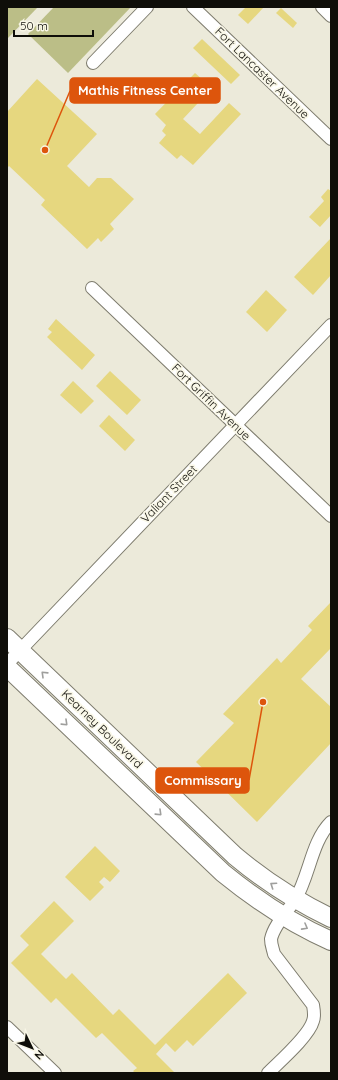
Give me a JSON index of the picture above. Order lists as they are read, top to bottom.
{
  "streets": {
    "street": [
      "Fort Lancaster Avenue",
      "Fort Griffin Avenue",
      "Valiant Street",
      "Kearney Boulevard"
    ]
  },
  "crossings": [
    ["Fort Griffin Avenue", "Valiant Street"],
    ["Valiant Street", "Kearney Boulevard"]
  ],
  "places": ["Mathis Fitness Center", "Commissary"],
  "scale_bar": "50 m",
  "north": "bottom right"
}
